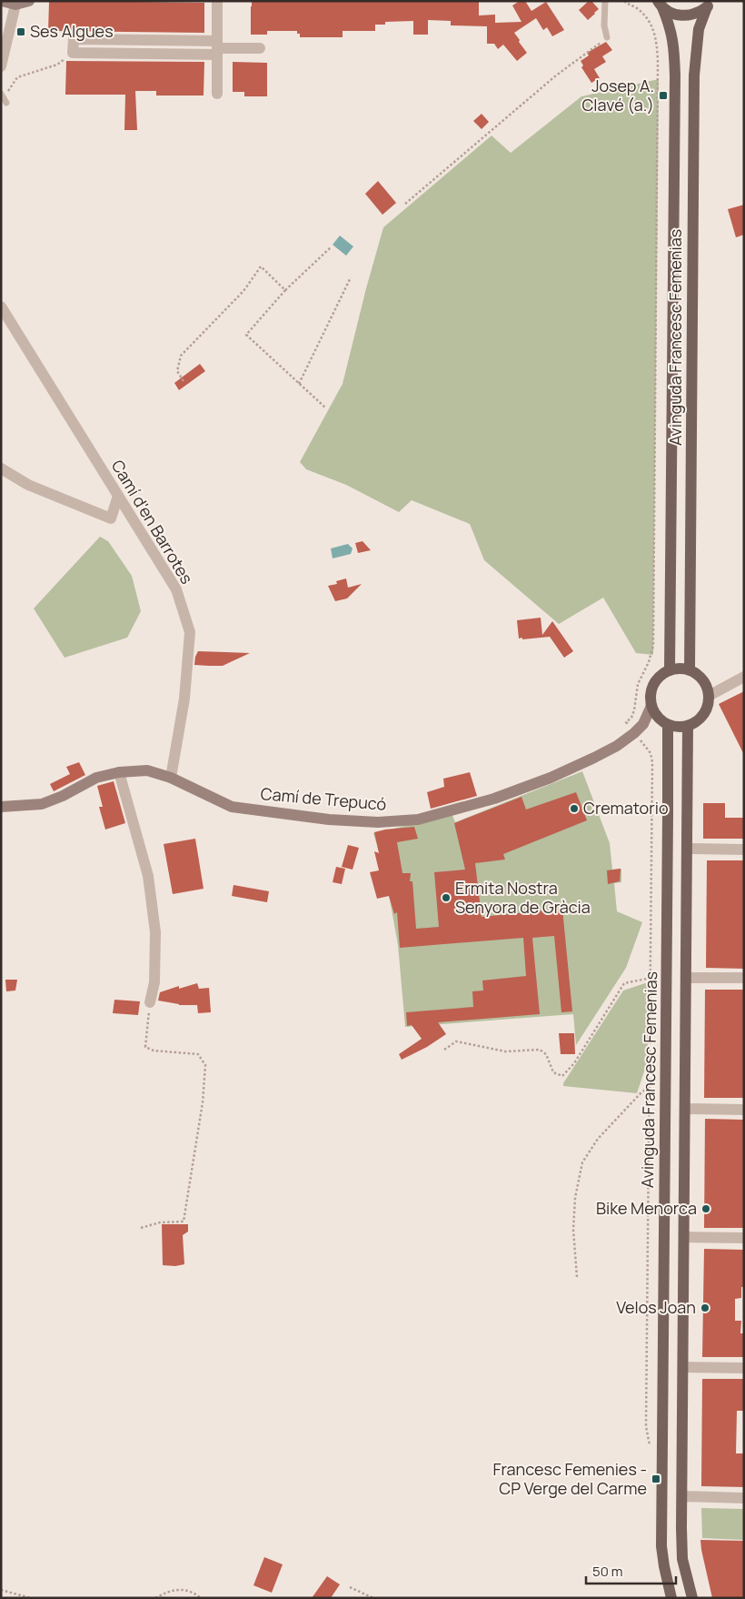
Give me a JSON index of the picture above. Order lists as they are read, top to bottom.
{
  "streets": {
    "main road": ["Avinguda Francesc Femenias"],
    "street": ["Camí d'en Barrotes", "Camí de Trepucó"]
  },
  "crossings": [
    ["Avinguda Francesc Femenias", "Camí de Trepucó"],
    ["Camí d'en Barrotes", "Camí de Trepucó"]
  ],
  "places": {
    "transit": ["Ses Algues", "Josep A. Clavé (a.)", "Francesc Femenies - CP Verge del Carme"],
    "other": [
      "Crematorio",
      "Ermita Nostra Senyora de Gràcia",
      "Bike Menorca",
      "Velos Joan"
    ]
  },
  "scale_bar": "50 m"
}
